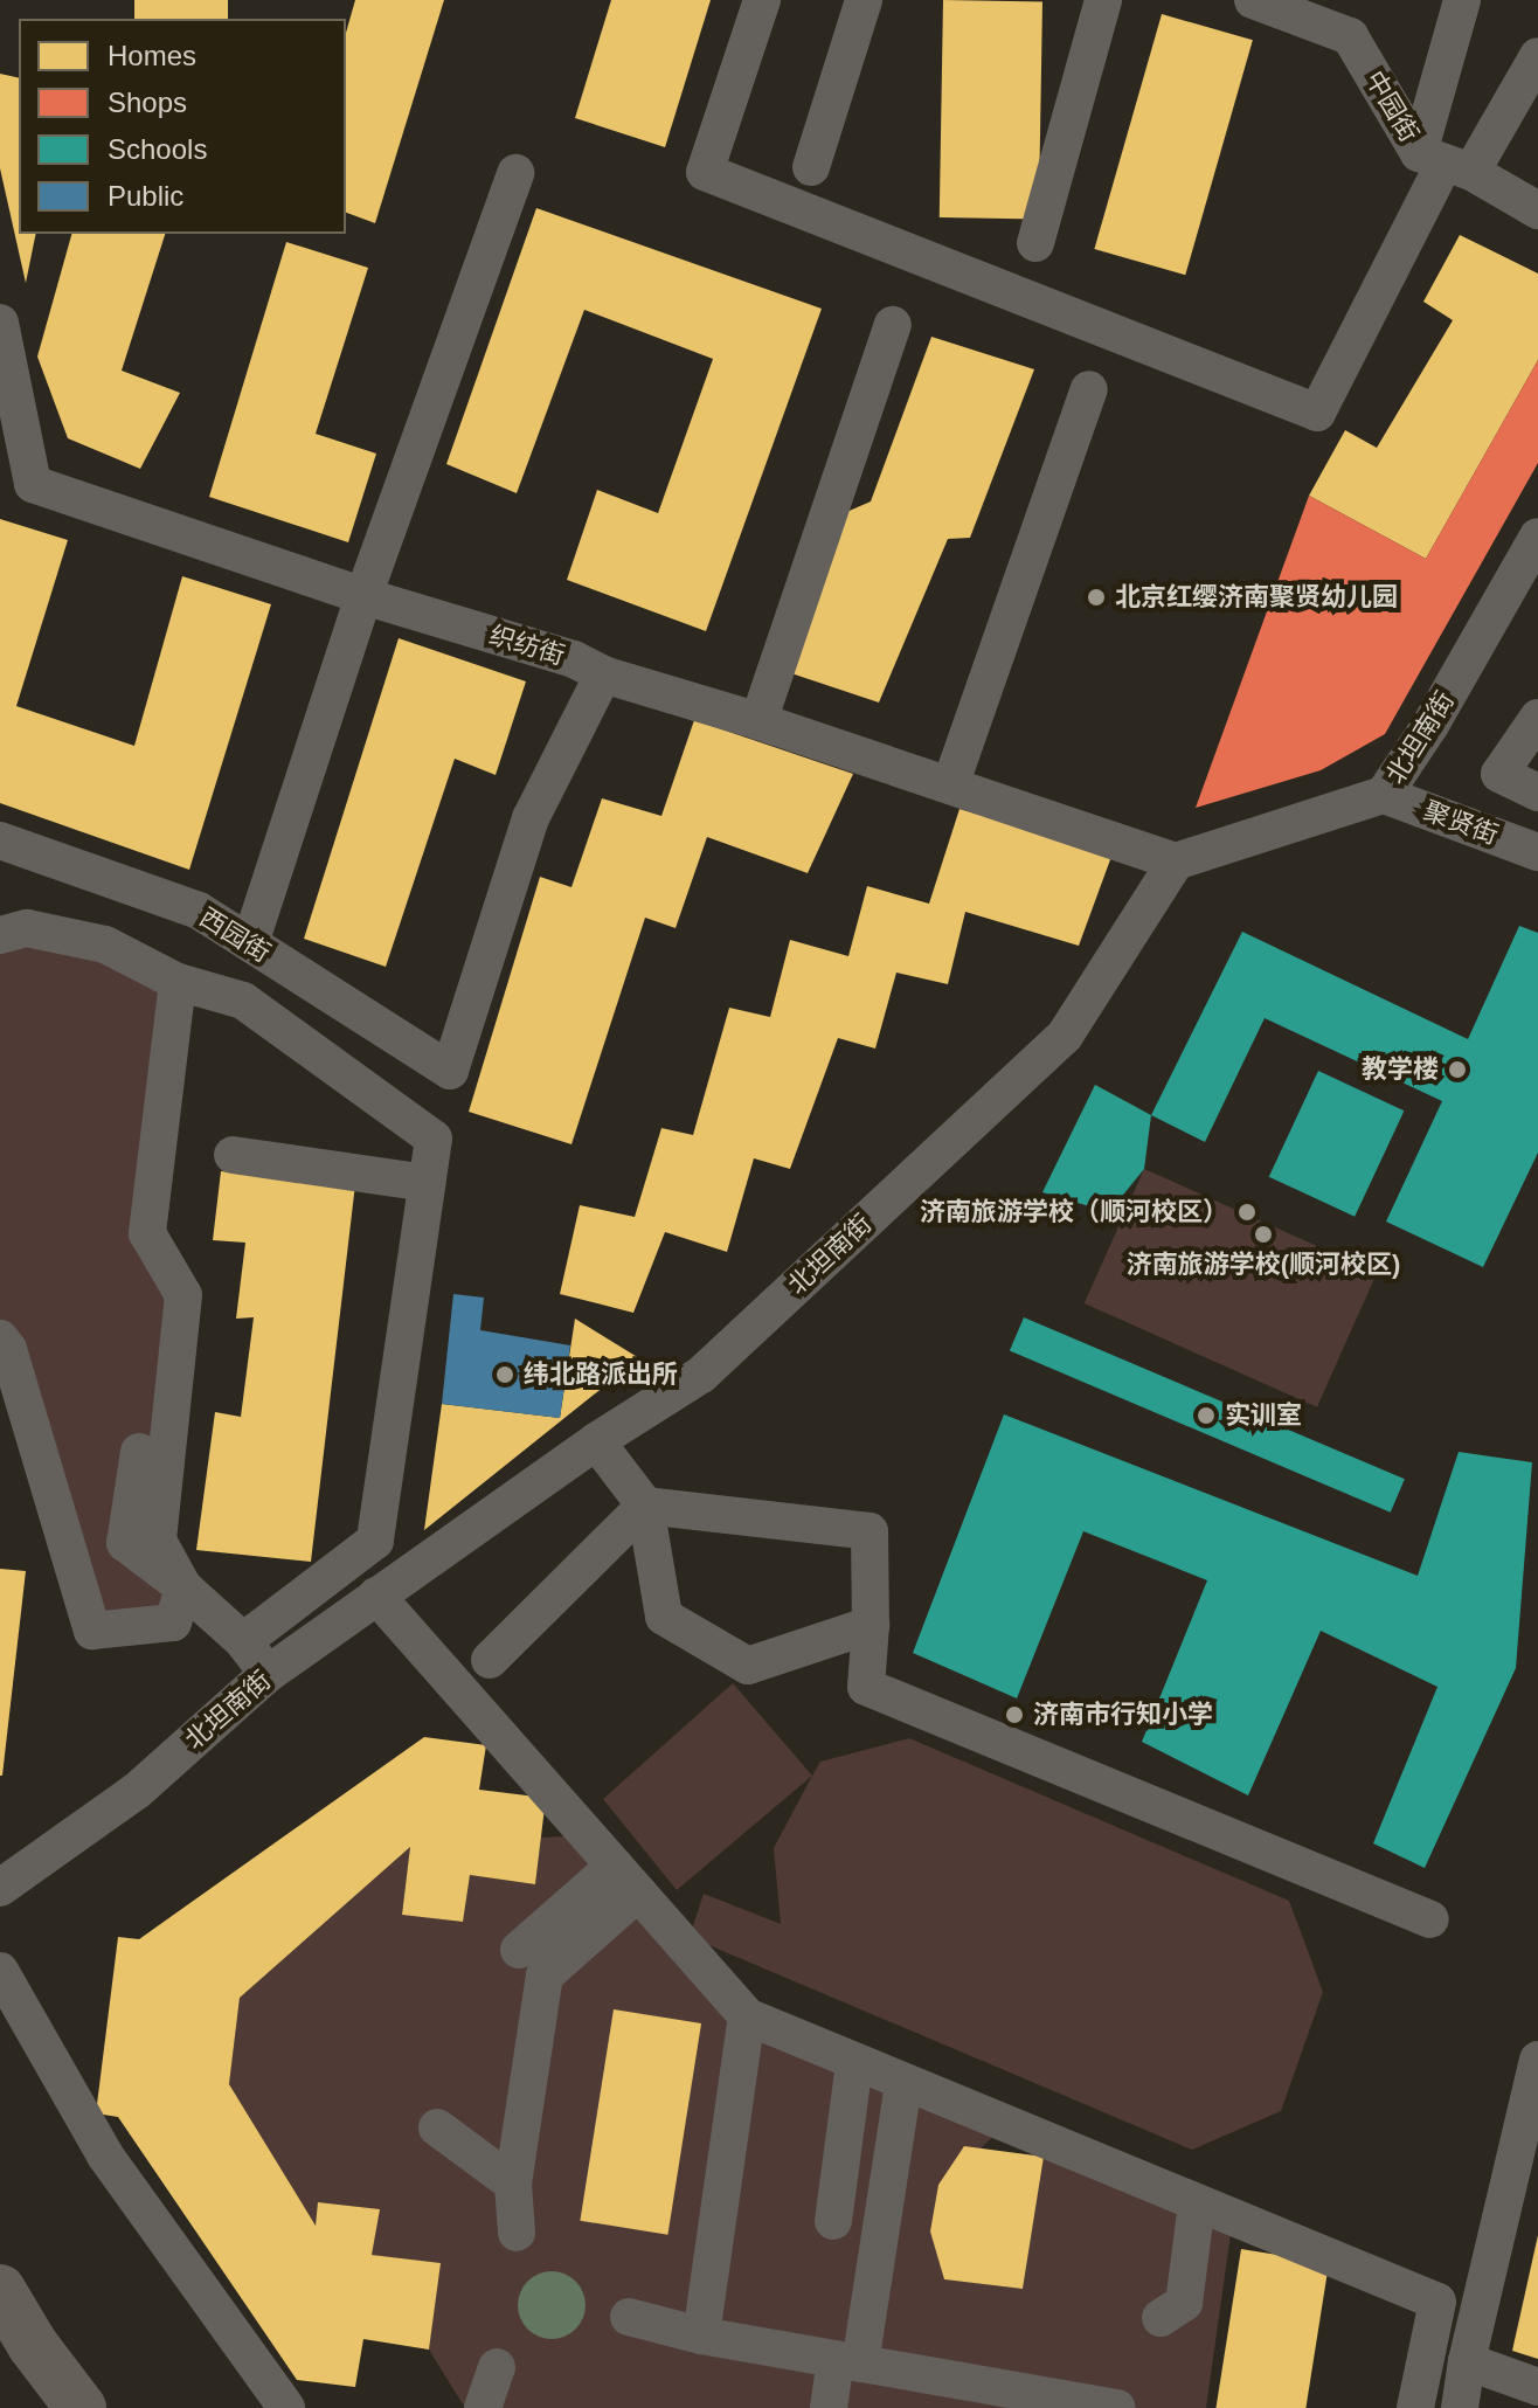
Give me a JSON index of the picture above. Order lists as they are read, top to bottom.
{
  "streets": {
    "street": [
      "中园街",
      "织纺街",
      "北坦南街",
      "聚贤街",
      "西园街"
    ]
  },
  "crossings": [
    ["织纺街", "北坦南街"],
    ["织纺街", "西园街"],
    ["北坦南街", "聚贤街"]
  ],
  "places": [
    "北京红缨济南聚贤幼儿园",
    "教学楼",
    "济南旅游学校（顺河校区）",
    "济南旅游学校(顺河校区)",
    "纬北路派出所",
    "实训室",
    "济南市行知小学"
  ],
  "legend": [
    "Homes",
    "Shops",
    "Schools",
    "Public"
  ]
}
